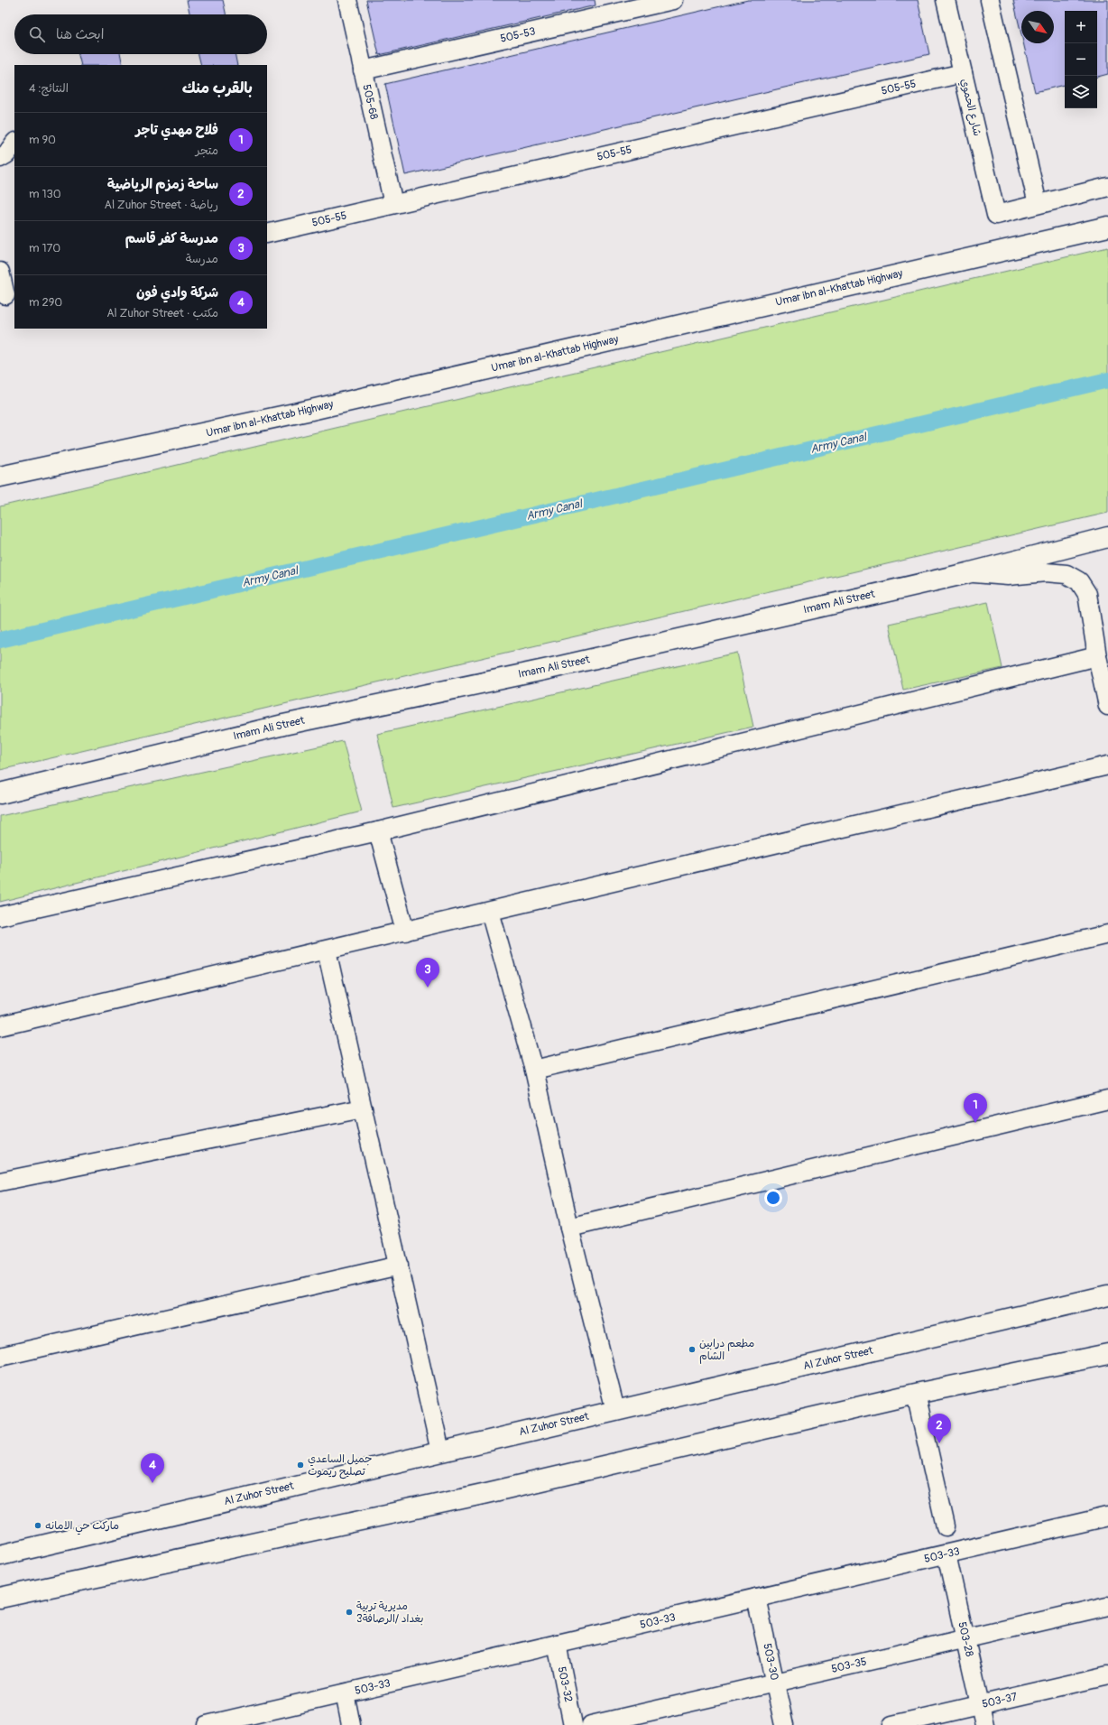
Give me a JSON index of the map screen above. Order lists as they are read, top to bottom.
{
  "streets": {
    "main road": ["Umar ibn al-Khattab Highway", "Imam Ali Street", "Al Zuhor Street"],
    "street": [
      "505-53",
      "505-55",
      "505-68",
      "شارع الحموي",
      "503-33",
      "503-28",
      "503-30",
      "503-35",
      "503-32",
      "503-37"
    ]
  },
  "crossings": [
    ["505-53", "505-68"],
    ["505-55", "505-68"],
    ["505-55", "شارع الحموي"],
    ["503-33", "503-28"],
    ["503-33", "503-30"],
    ["503-33", "503-32"],
    ["503-28", "503-35"],
    ["503-28", "503-37"],
    ["503-30", "503-35"]
  ],
  "water": ["Army Canal"],
  "places": [
    "مطعم درابين الشام",
    "جميل الساعدي تصليح ريموت",
    "ماركت حي الامانه",
    "مديرية تربية بغداد /الرصافة3"
  ],
  "north": "bottom right",
  "page": {
    "map_buttons": ["+", "−"],
    "search": "ابحث هنا",
    "heading": ["بالقرب منك", "النتائج: 4"],
    "list": [
      {
        "mark": "1",
        "name": "فلاح مهدي تاجر",
        "note": "متجر",
        "value": "90 m"
      },
      {
        "mark": "2",
        "name": "ساحة زمزم الرياضية",
        "note": "رياضة · Al Zuhor Street",
        "value": "130 m"
      },
      {
        "mark": "3",
        "name": "مدرسة كفر قاسم",
        "note": "مدرسة",
        "value": "170 m"
      },
      {
        "mark": "4",
        "name": "شركة وادي فون",
        "note": "مكتب · Al Zuhor Street",
        "value": "290 m"
      }
    ],
    "pins": [
      "3",
      "1",
      "2",
      "4"
    ]
  }
}
